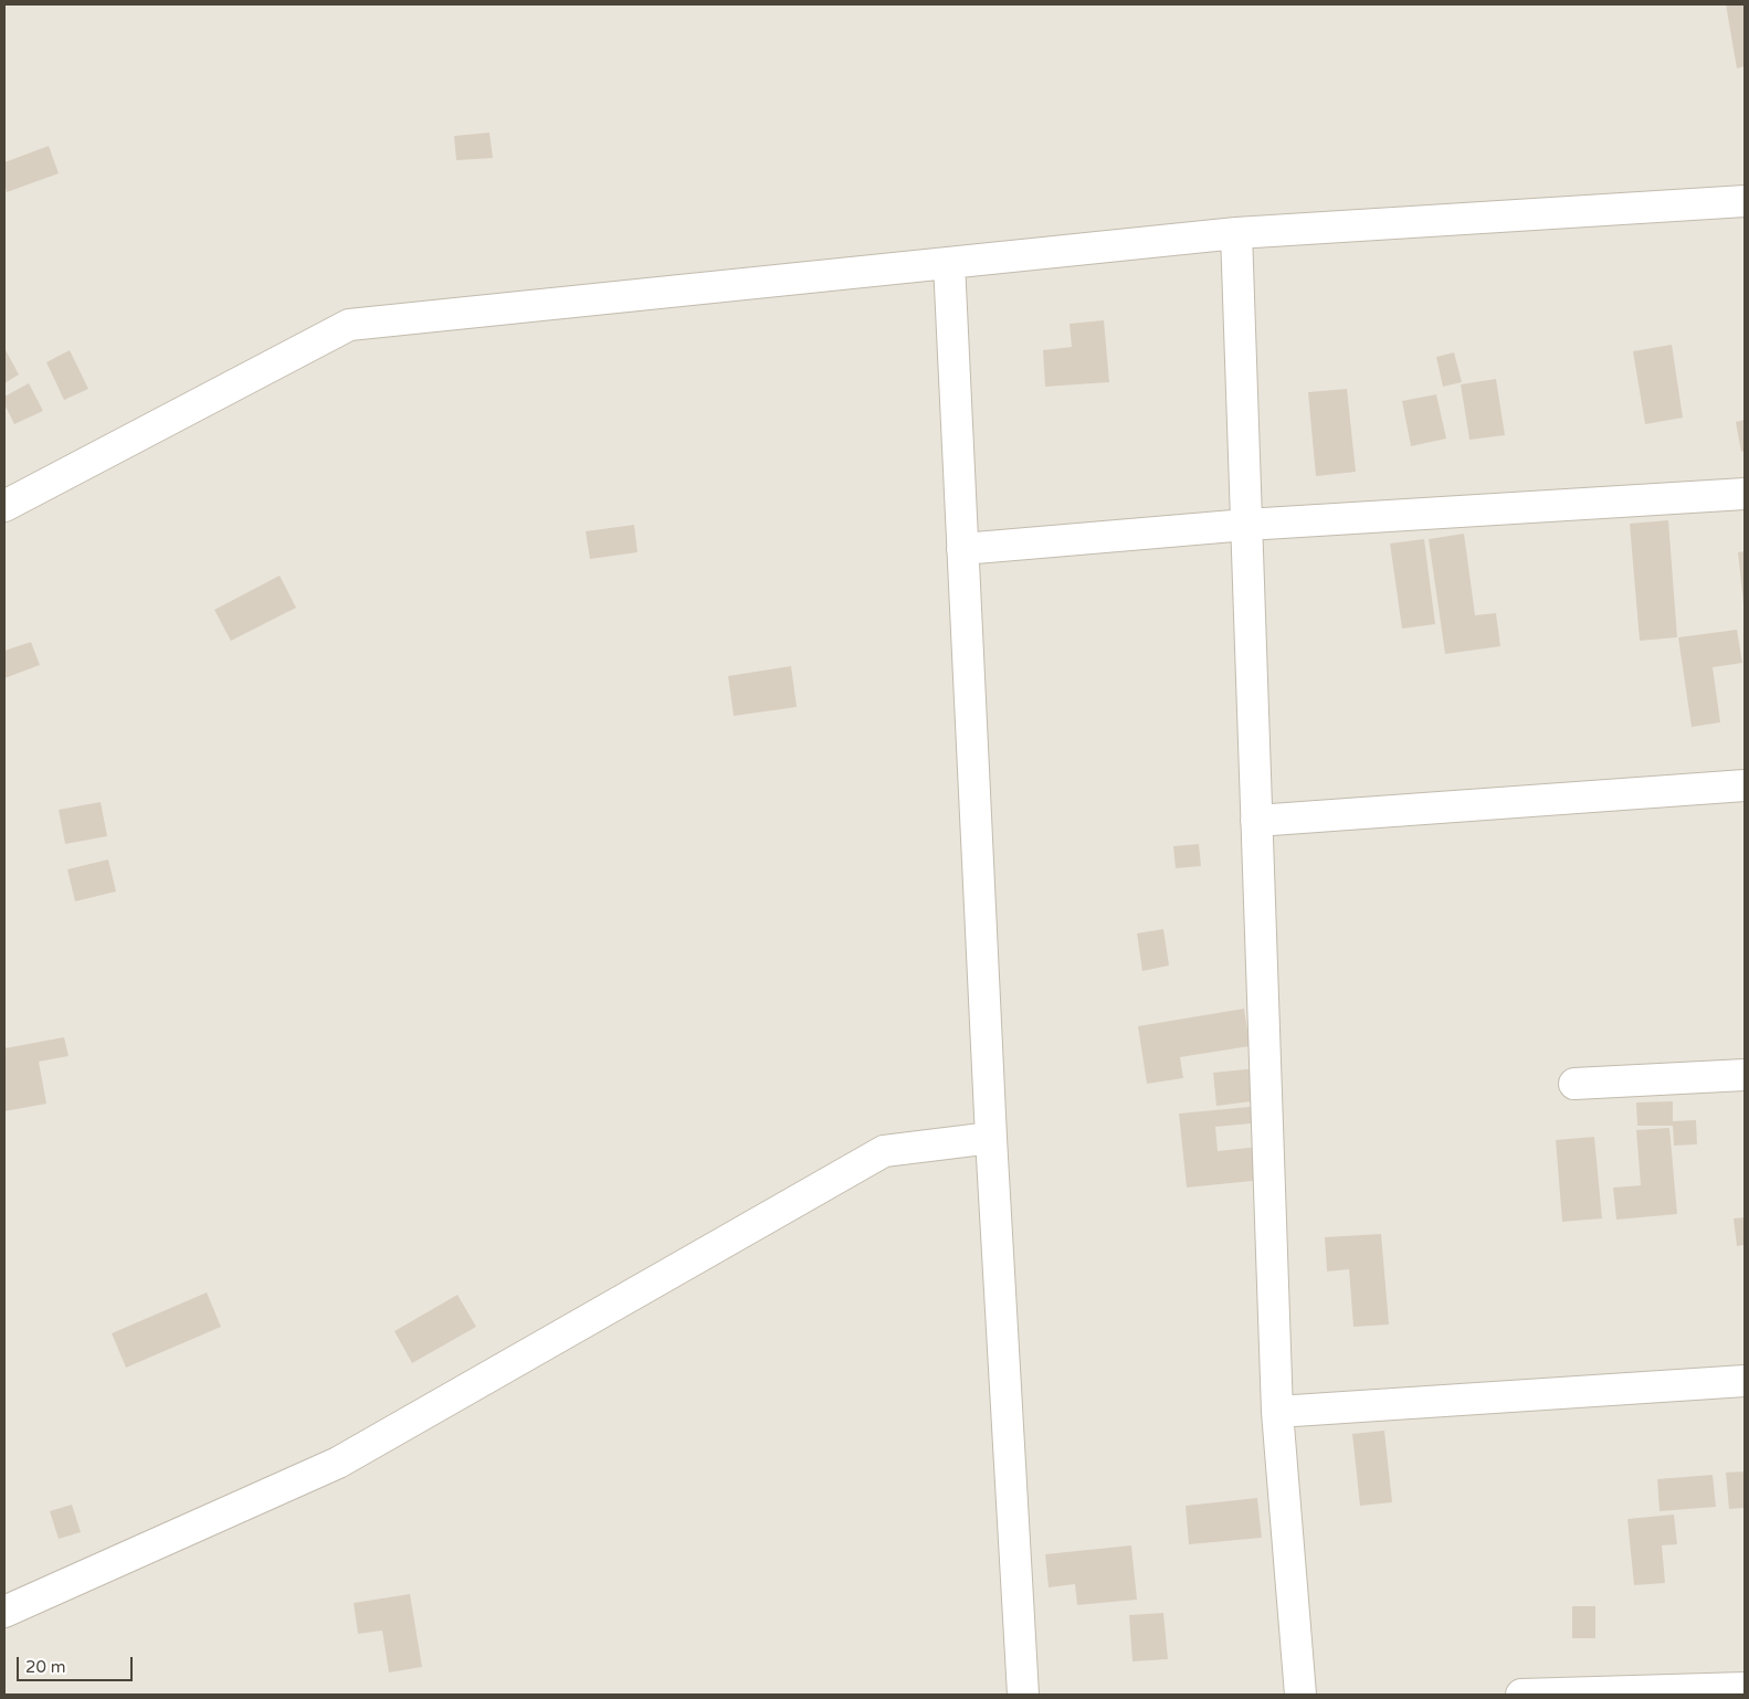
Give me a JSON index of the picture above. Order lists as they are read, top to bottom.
{
  "scale_bar": "20 m"
}
